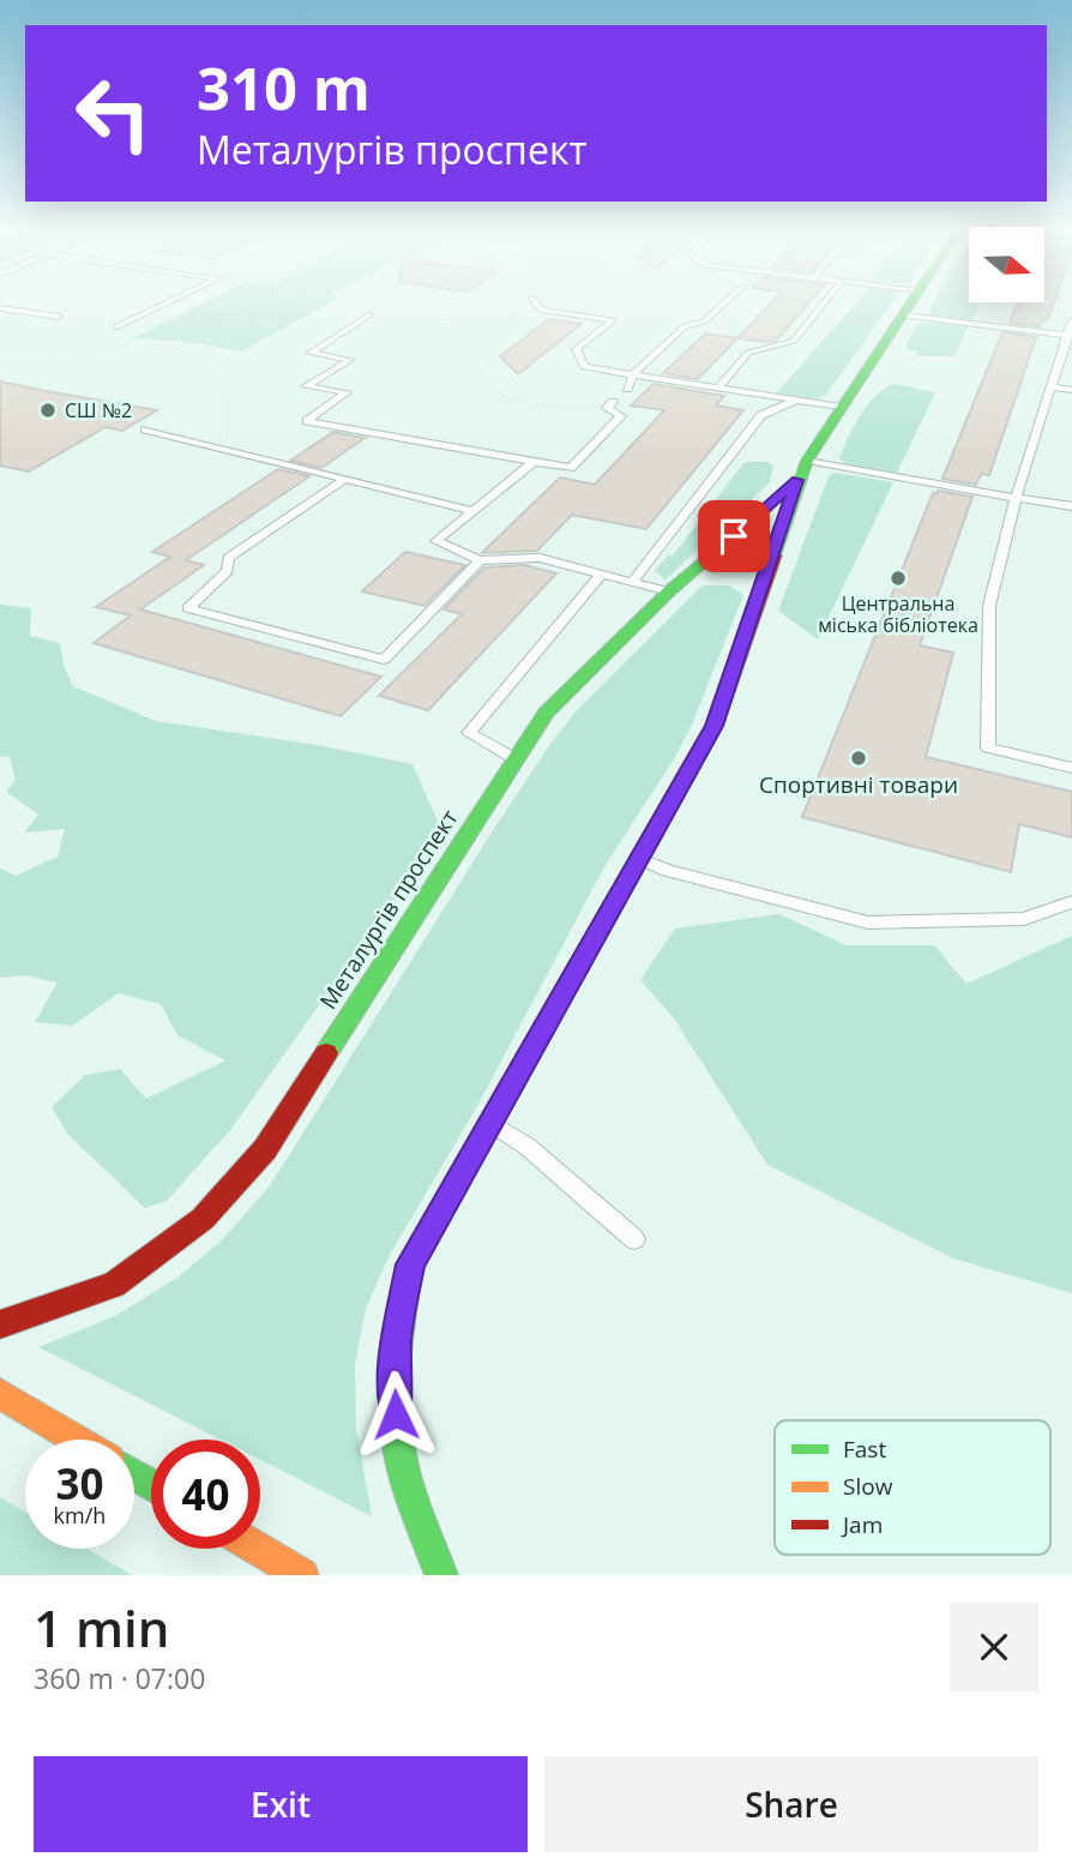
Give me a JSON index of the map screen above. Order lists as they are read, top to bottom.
{
  "streets": {
    "street": ["Металургів проспект"]
  },
  "places": ["СШ №2", "Центральна міська бібліотека", "Спортивні товари"],
  "legend": ["Fast", "Slow", "Jam"],
  "north": "right",
  "page": {
    "turn": ["310 m", "Металургів проспект"],
    "speed": "30 km/h",
    "limit": "40",
    "heading": ["1 min", "360 m · 07:00"],
    "buttons": ["Exit", "Share"]
  }
}
